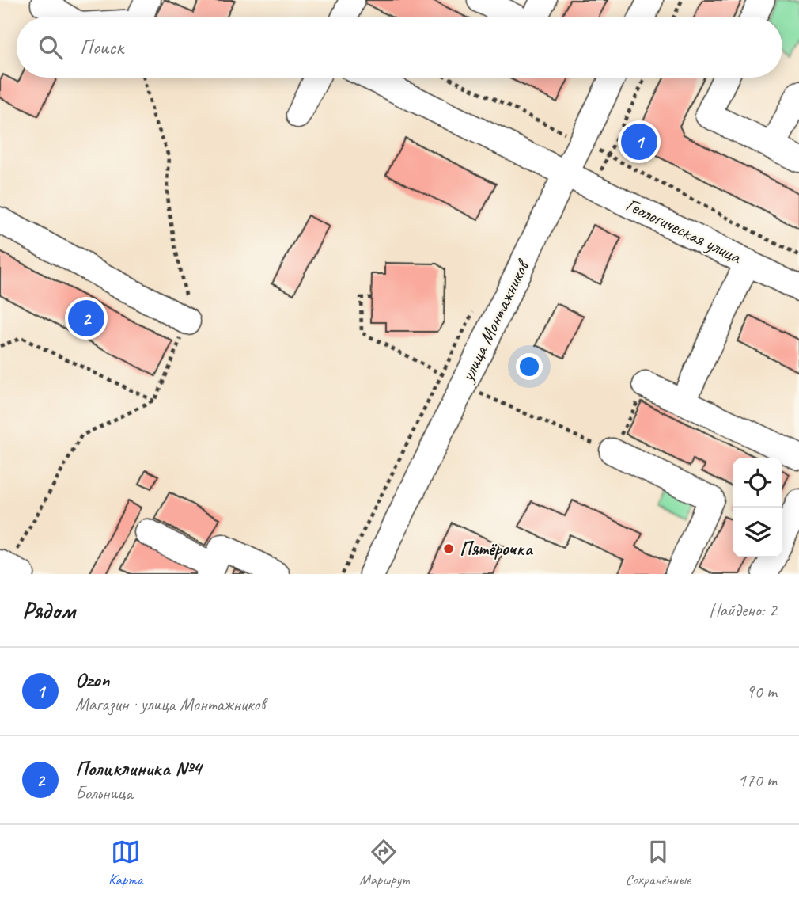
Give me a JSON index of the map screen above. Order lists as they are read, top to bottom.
{
  "streets": {
    "street": ["Геологическая улица", "улица Монтажников"]
  },
  "crossings": [
    ["Геологическая улица", "улица Монтажников"]
  ],
  "places": ["Пятёрочка"],
  "page": {
    "search": "Поиск",
    "pins": ["1", "2"],
    "heading": ["Рядом", "Найдено: 2"],
    "list": [
      {
        "mark": "1",
        "name": "Ozon",
        "note": "Магазин · улица Монтажников",
        "value": "90 m"
      },
      {
        "mark": "2",
        "name": "Поликлиника №4",
        "note": "Больница",
        "value": "170 m"
      }
    ],
    "nav": ["Карта", "Маршрут", "Сохранённые"]
  }
}
